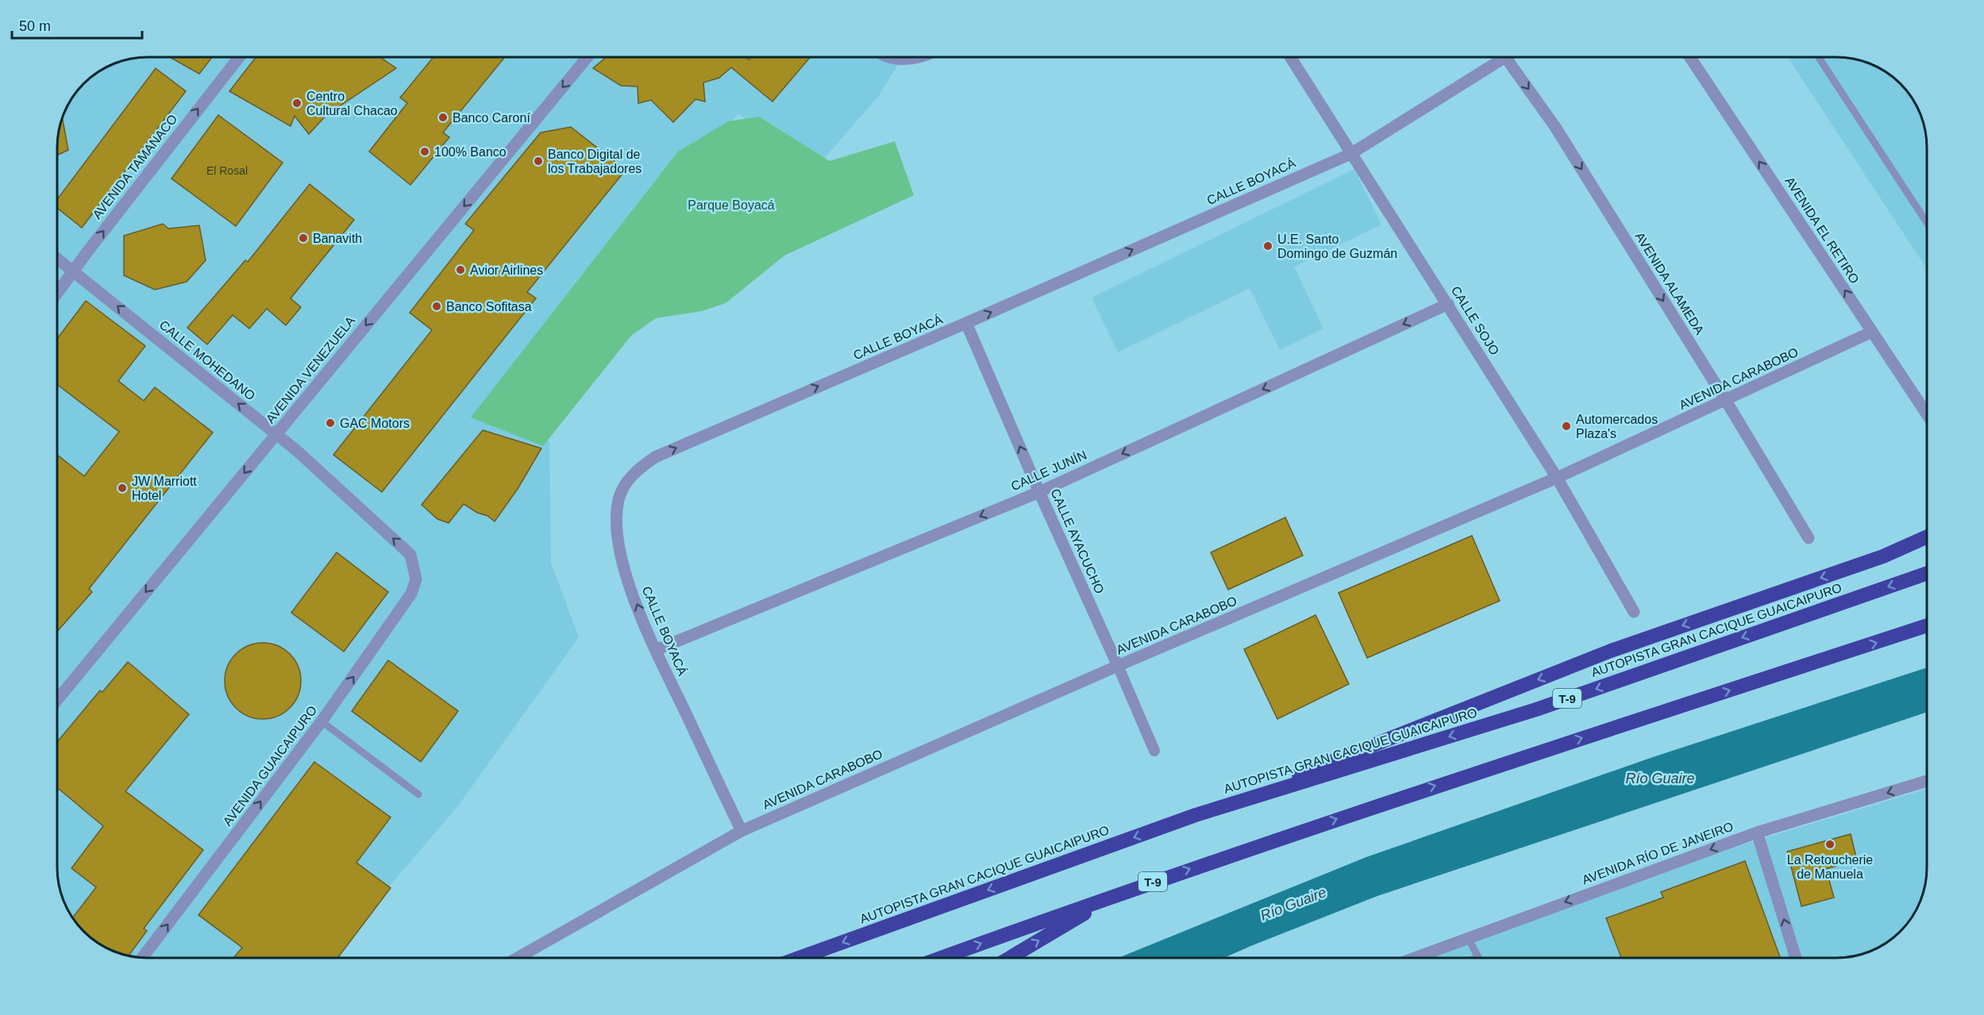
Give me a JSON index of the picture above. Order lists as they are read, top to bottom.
{
  "streets": {
    "highway": ["AUTOPISTA GRAN CACIQUE GUAICAIPURO", "T-9"],
    "street": [
      "AVENIDA TAMANACO",
      "CALLE BOYACÁ",
      "AVENIDA EL RETIRO",
      "AVENIDA ALAMEDA",
      "CALLE SOJO",
      "CALLE MOHEDANO",
      "AVENIDA VENEZUELA",
      "AVENIDA CARABOBO",
      "CALLE JUNÍN",
      "CALLE AYACUCHO",
      "AVENIDA GUAICAIPURO",
      "AVENIDA RÍO DE JANEIRO"
    ]
  },
  "crossings": [
    ["AVENIDA TAMANACO", "CALLE MOHEDANO"],
    ["CALLE BOYACÁ", "CALLE SOJO"],
    ["CALLE BOYACÁ", "AVENIDA CARABOBO"],
    ["CALLE BOYACÁ", "CALLE JUNÍN"],
    ["CALLE BOYACÁ", "CALLE AYACUCHO"],
    ["AVENIDA EL RETIRO", "AVENIDA CARABOBO"],
    ["AVENIDA ALAMEDA", "AVENIDA CARABOBO"],
    ["CALLE SOJO", "AVENIDA CARABOBO"],
    ["CALLE SOJO", "CALLE JUNÍN"],
    ["CALLE MOHEDANO", "AVENIDA VENEZUELA"],
    ["CALLE MOHEDANO", "AVENIDA GUAICAIPURO"],
    ["AVENIDA CARABOBO", "CALLE AYACUCHO"],
    ["CALLE JUNÍN", "CALLE AYACUCHO"]
  ],
  "one_way": [
    "AVENIDA TAMANACO",
    "CALLE BOYACÁ",
    "AVENIDA EL RETIRO",
    "AVENIDA ALAMEDA",
    "CALLE MOHEDANO",
    "AVENIDA VENEZUELA",
    "CALLE JUNÍN",
    "CALLE AYACUCHO",
    "AVENIDA GUAICAIPURO",
    "AVENIDA RÍO DE JANEIRO"
  ],
  "water": ["Río Guaire"],
  "parks": ["Parque Boyacá"],
  "places": [
    "Centro Cultural Chacao",
    "Banco Caroní",
    "100% Banco",
    "Banco Digital de los Trabajadores",
    "Banavith",
    "U.E. Santo Domingo de Guzmán",
    "Avior Airlines",
    "Banco Sofitasa",
    "GAC Motors",
    "Automercados Plaza's",
    "JW Marriott Hotel",
    "La Retoucherie de Manuela"
  ],
  "house_numbers": ["El Rosal"],
  "scale_bar": "50 m"
}
